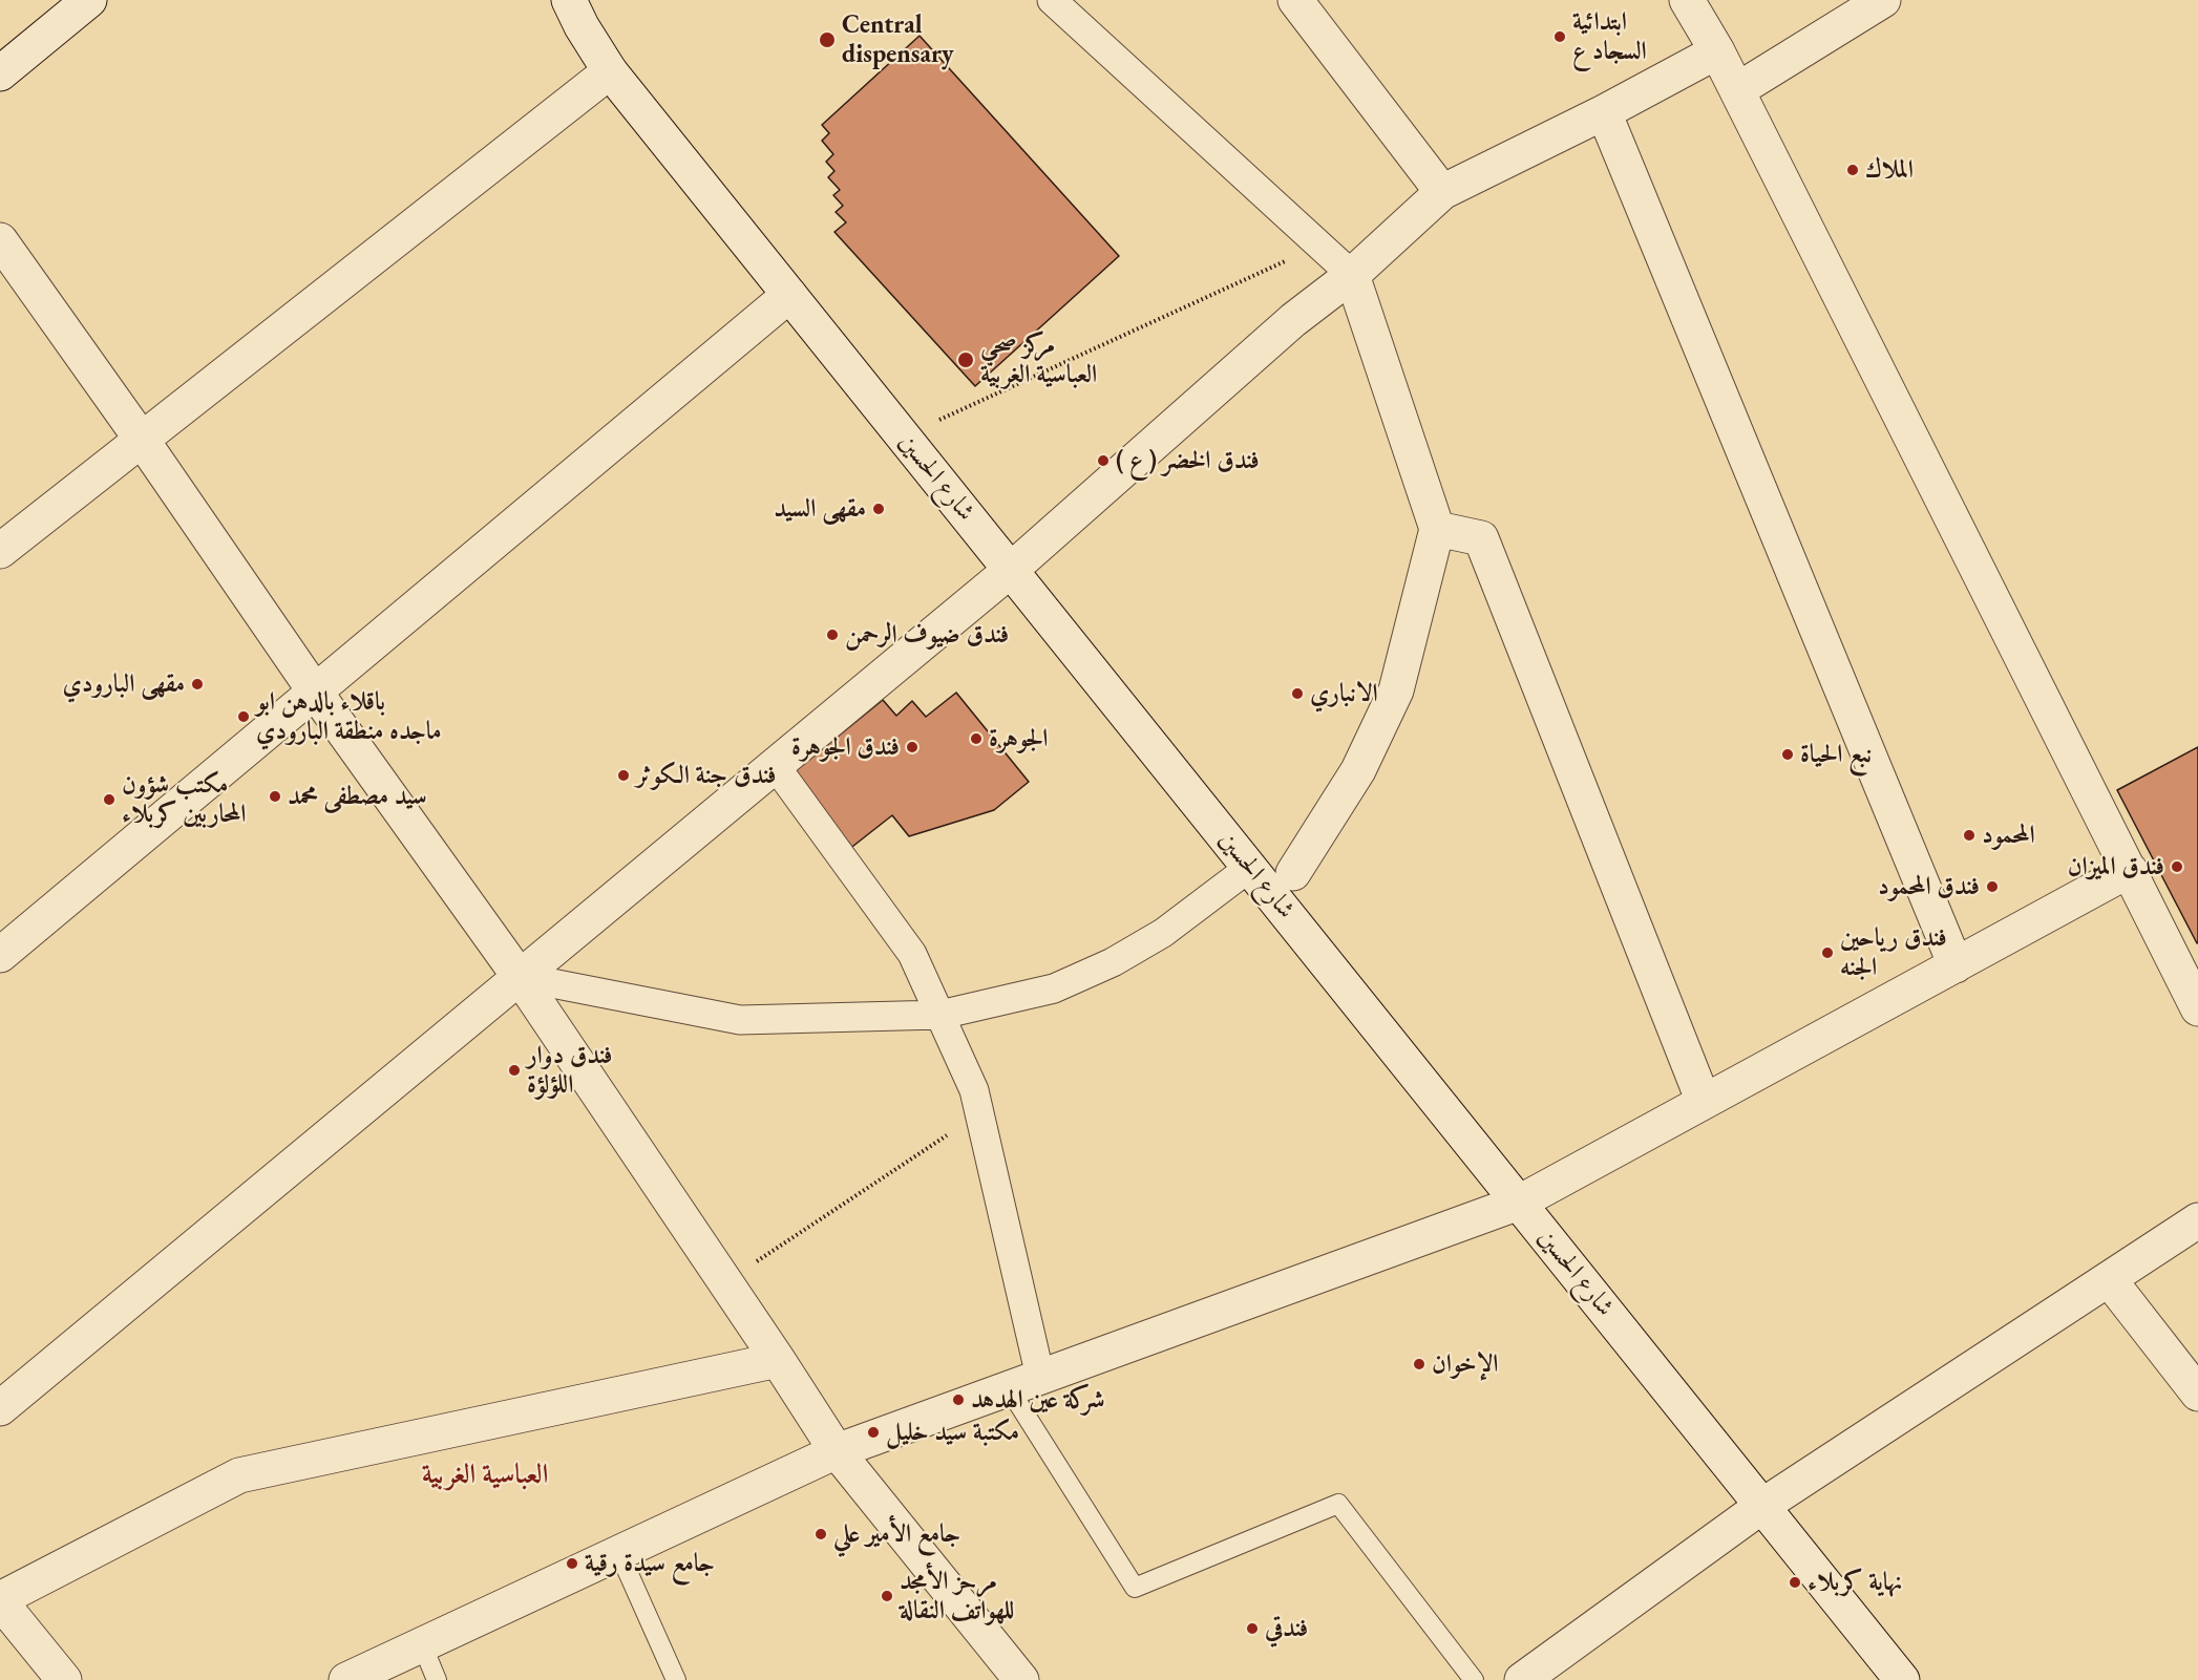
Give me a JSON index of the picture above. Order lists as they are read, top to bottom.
{
  "streets": {
    "street": ["شارع الحسين"]
  },
  "districts": ["العباسية الغربية"],
  "places": [
    "ابتدائية السجاد ع",
    "Central dispensary",
    "الملاك",
    "مركز صحي العباسية الغربية",
    "فندق الخضر ( ع )",
    "مقهى السيد",
    "فندق ضيوف الرحمن",
    "مقهى البارودي",
    "الانباري",
    "باقلاء بالدهن ابو ماجده منطقة البارودي",
    "الجوهرة",
    "فندق الجوهرة",
    "نبع الحياة",
    "فندق جنة الكوثر",
    "سيد مصطفى محمد",
    "مكتب شؤون المحاربين كربلاء",
    "المحمود",
    "فندق الميزان",
    "فندق المحمود",
    "فندق رياحين الجنه",
    "فندق دوار اللؤلؤة",
    "الإخوان",
    "شركة عين الهدهد",
    "مكتبة سيد خليل",
    "جامع الأمير علي",
    "جامع سيدة رقية",
    "نهاية كربلاء",
    "مرحز الأمجد للهواتف النقالة",
    "فندقي"
  ]
}
